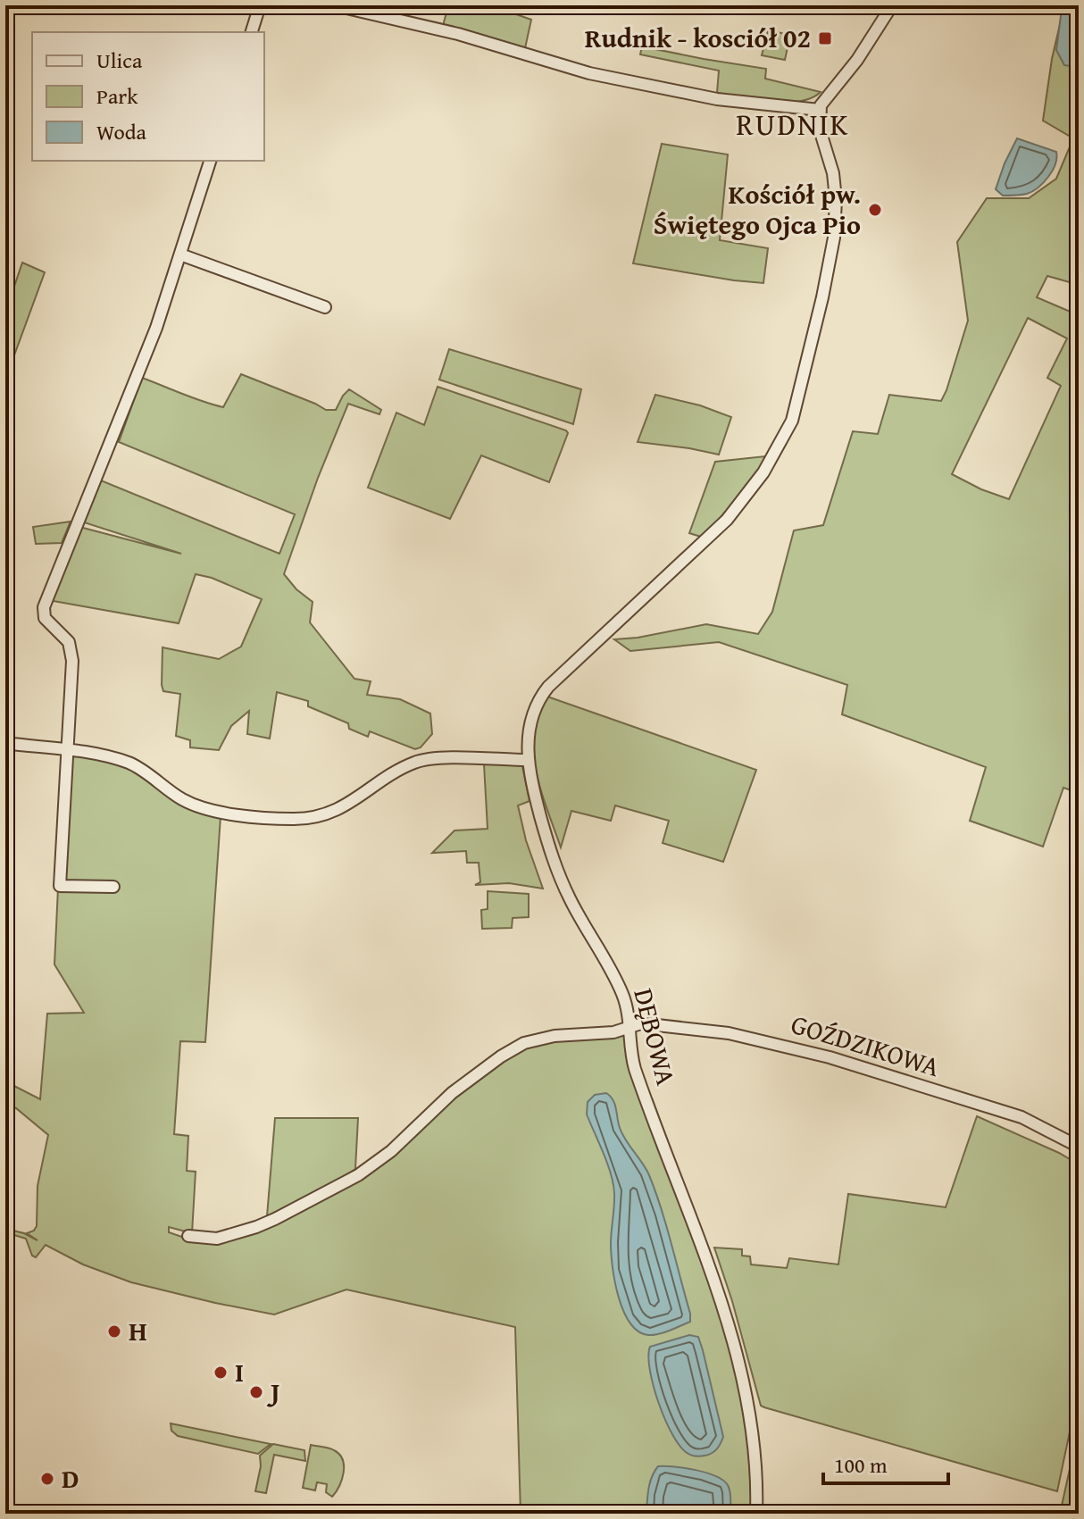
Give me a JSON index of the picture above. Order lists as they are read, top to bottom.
{
  "streets": {
    "street": ["DĘBOWA", "GOŹDZIKOWA"]
  },
  "crossings": [
    ["DĘBOWA", "GOŹDZIKOWA"]
  ],
  "districts": ["RUDNIK"],
  "places": {
    "transit": ["Rudnik - kosciół 02"],
    "other": [
      "Kościół pw. Świętego Ojca Pio",
      "H",
      "I",
      "J",
      "D"
    ]
  },
  "legend": ["Ulica", "Park", "Woda"],
  "scale_bar": "100 m"
}
